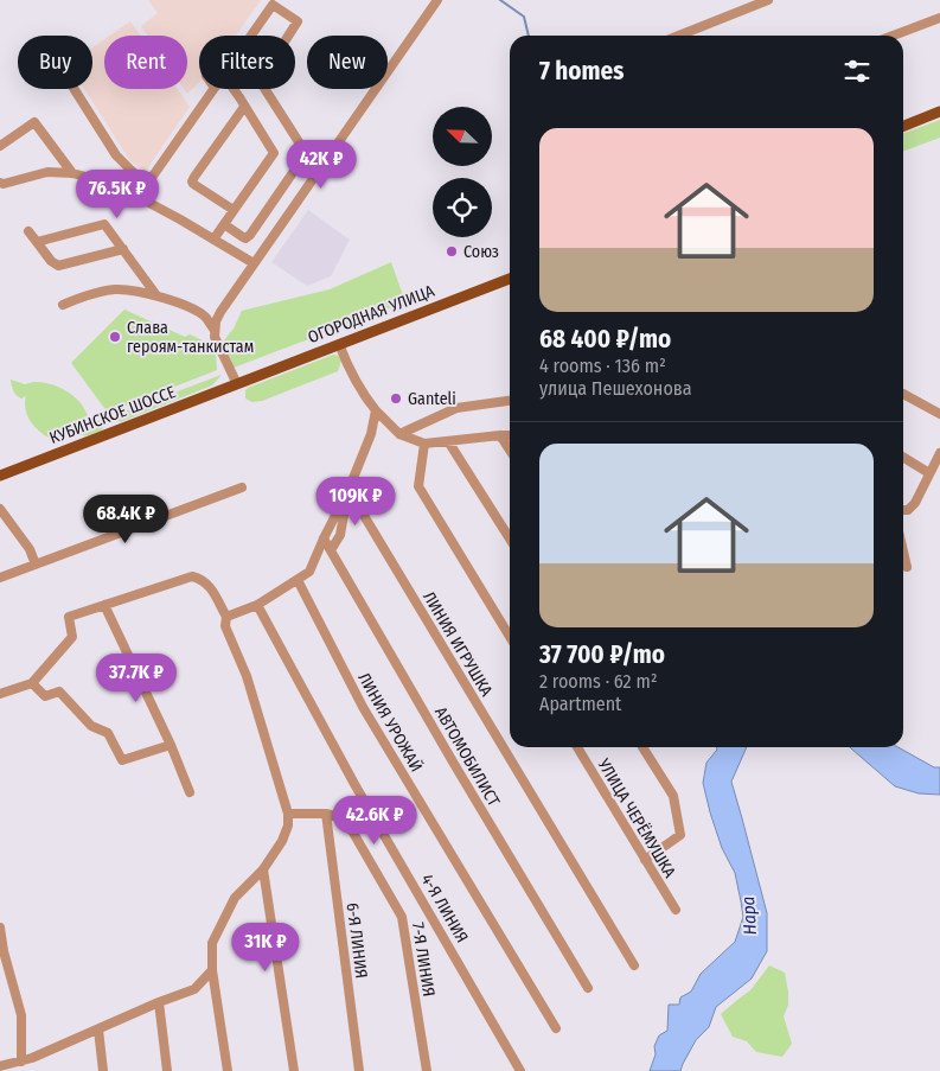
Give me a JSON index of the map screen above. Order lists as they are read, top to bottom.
{
  "streets": {
    "main road": ["ОГОРОДНАЯ УЛИЦА", "КУБИНСКОЕ ШОССЕ"],
    "street": [
      "ЛИНИЯ ИГРУШКА",
      "ЛИНИЯ УРОЖАЙ",
      "АВТОМОБИЛИСТ",
      "УЛИЦА ЧЕРЁМУШКА",
      "4-Я ЛИНИЯ",
      "6-Я ЛИНИЯ",
      "7-Я ЛИНИЯ"
    ]
  },
  "crossings": [
    ["ОГОРОДНАЯ УЛИЦА", "КУБИНСКОЕ ШОССЕ"],
    ["6-Я ЛИНИЯ", "7-Я ЛИНИЯ"]
  ],
  "water": ["Нара"],
  "places": ["Союз", "Слава героям-танкистам", "Ganteli"],
  "north": "top left",
  "page": {
    "chip": [
      "Buy",
      "Rent",
      "Filters",
      "New"
    ],
    "heading": "7 homes",
    "list": [
      {
        "name": "68 400 ₽/mo",
        "note": "4 rooms · 136 m² · улица Пешехонова"
      },
      {
        "name": "37 700 ₽/mo",
        "note": "2 rooms · 62 m² · Apartment"
      }
    ],
    "price": [
      "42K ₽",
      "76.5K ₽",
      "109K ₽",
      "68.4K ₽",
      "37.7K ₽",
      "42.6K ₽",
      "31K ₽"
    ]
  }
}
